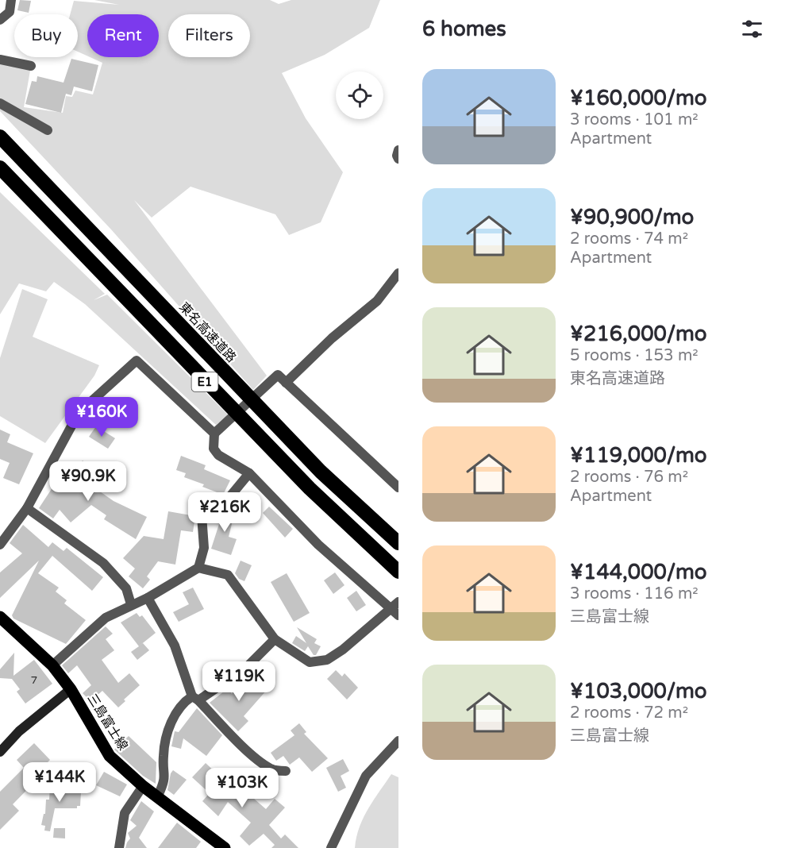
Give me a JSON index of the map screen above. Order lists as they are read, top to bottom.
{
  "streets": {
    "highway": ["東名高速道路", "E1"],
    "main road": ["三島富士線"]
  },
  "house_numbers": ["7"],
  "page": {
    "heading": "6 homes",
    "chip": ["Buy", "Rent", "Filters"],
    "list": [
      {
        "name": "¥160,000/mo",
        "note": "3 rooms · 101 m² · Apartment"
      },
      {
        "name": "¥90,900/mo",
        "note": "2 rooms · 74 m² · Apartment"
      },
      {
        "name": "¥216,000/mo",
        "note": "5 rooms · 153 m² · 東名高速道路"
      },
      {
        "name": "¥119,000/mo",
        "note": "2 rooms · 76 m² · Apartment"
      },
      {
        "name": "¥144,000/mo",
        "note": "3 rooms · 116 m² · 三島富士線"
      },
      {
        "name": "¥103,000/mo",
        "note": "2 rooms · 72 m² · 三島富士線"
      }
    ],
    "price": [
      "¥160K",
      "¥90.9K",
      "¥216K",
      "¥119K",
      "¥144K",
      "¥103K"
    ]
  }
}
